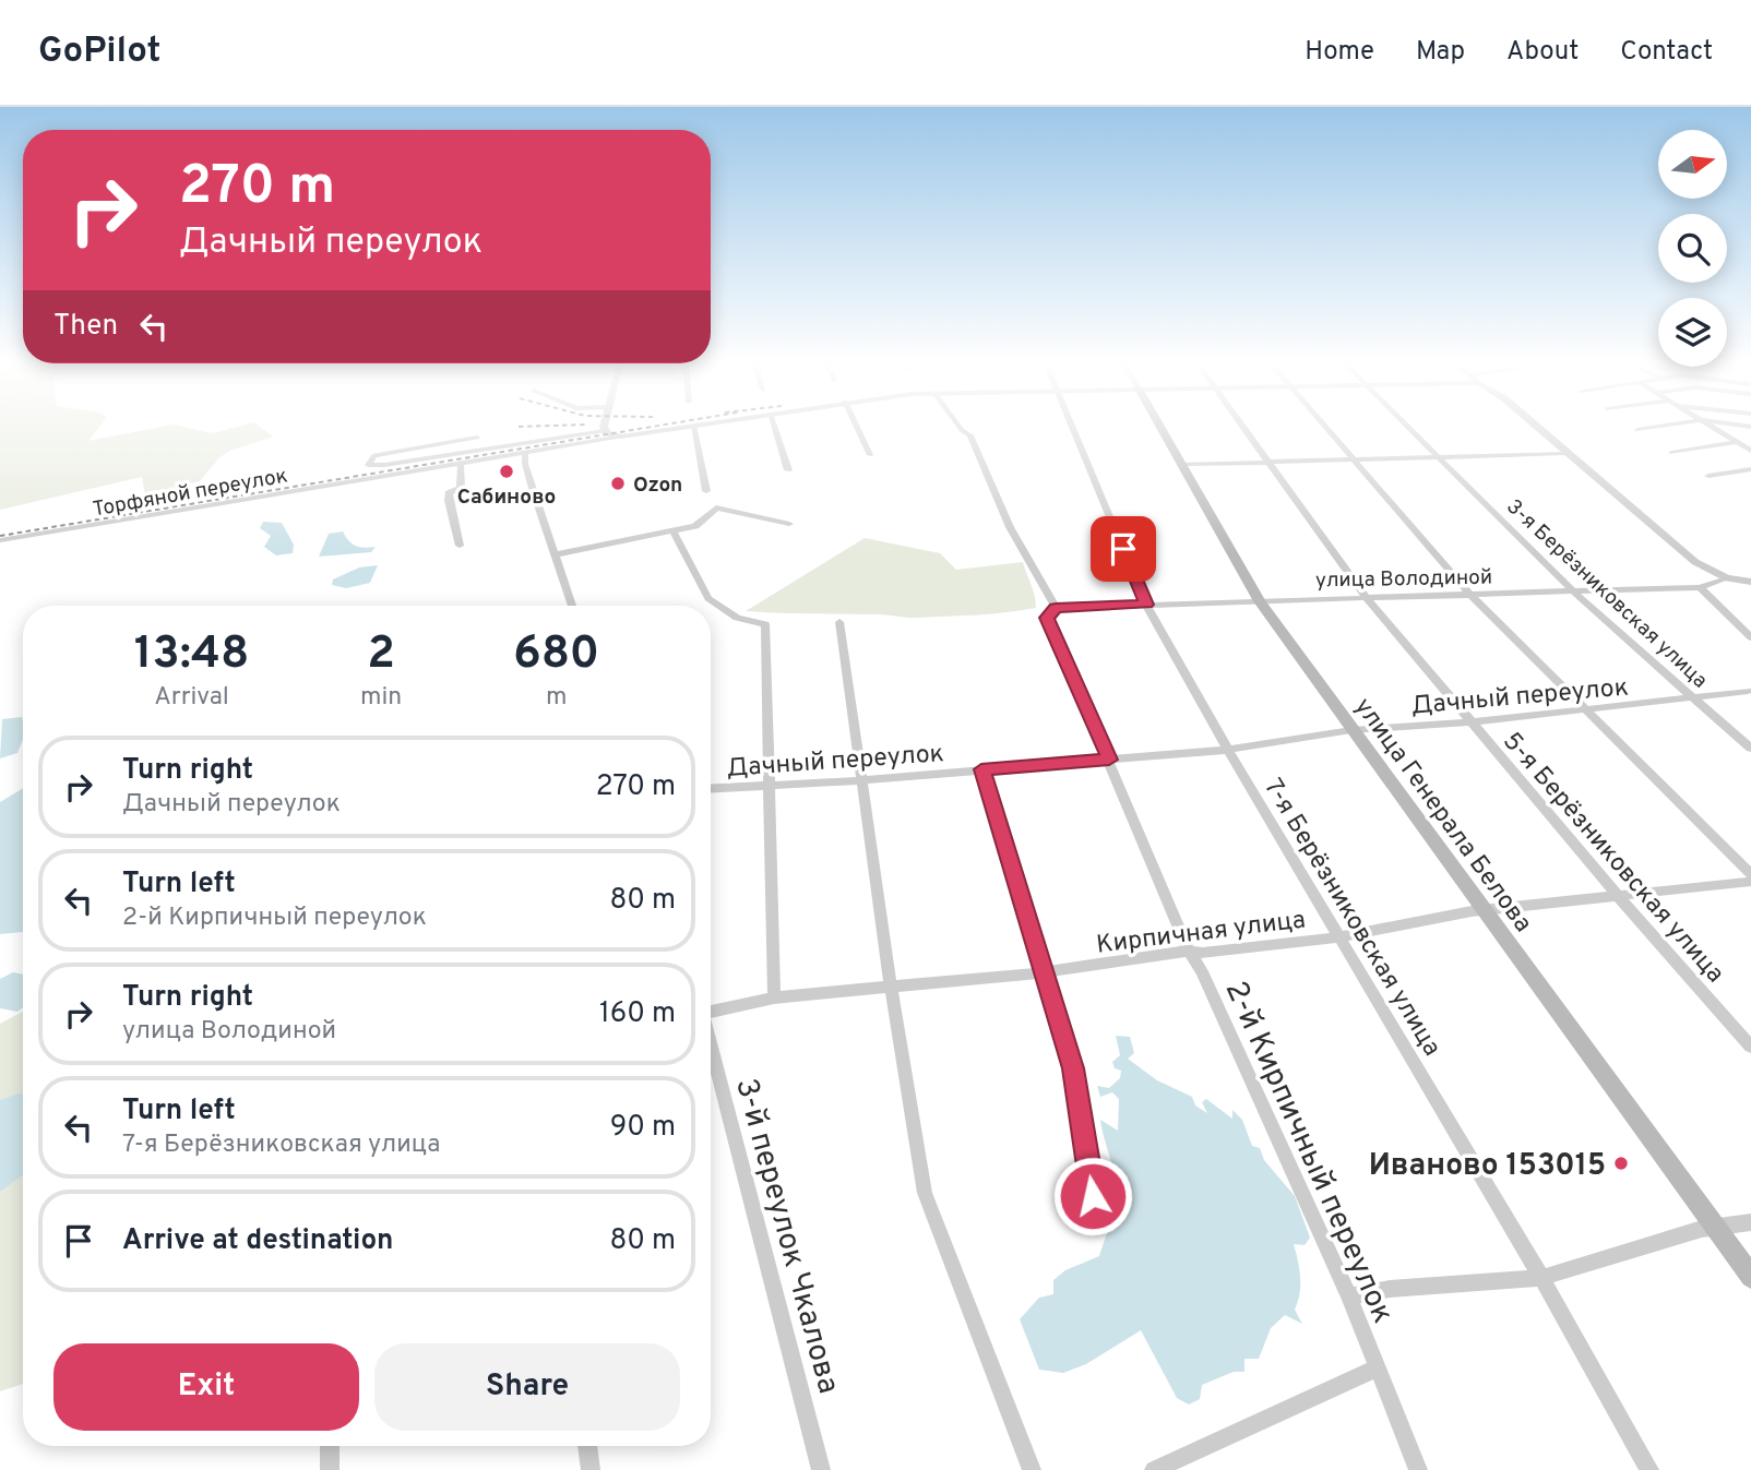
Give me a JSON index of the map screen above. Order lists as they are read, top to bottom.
{
  "streets": {
    "main road": ["улица Генерала Белова"],
    "street": [
      "Торфяной переулок",
      "улица Володиной",
      "3-я Берёзниковская улица",
      "Дачный переулок",
      "5-я Берёзниковская улица",
      "7-я Берёзниковская улица",
      "Кирпичная улица",
      "2-й Кирпичный переулок",
      "3-й переулок Чкалова"
    ]
  },
  "crossings": [
    ["улица Володиной", "3-я Берёзниковская улица"],
    ["улица Володиной", "улица Генерала Белова"],
    ["улица Володиной", "5-я Берёзниковская улица"],
    ["улица Володиной", "7-я Берёзниковская улица"],
    ["улица Володиной", "2-й Кирпичный переулок"],
    ["3-я Берёзниковская улица", "Дачный переулок"],
    ["Дачный переулок", "улица Генерала Белова"],
    ["Дачный переулок", "5-я Берёзниковская улица"],
    ["Дачный переулок", "7-я Берёзниковская улица"],
    ["Дачный переулок", "2-й Кирпичный переулок"],
    ["улица Генерала Белова", "Кирпичная улица"],
    ["5-я Берёзниковская улица", "Кирпичная улица"],
    ["7-я Берёзниковская улица", "Кирпичная улица"],
    ["Кирпичная улица", "2-й Кирпичный переулок"]
  ],
  "places": ["Сабиново", "Ozon", "Иваново 153015"],
  "north": "right",
  "page": {
    "header": "GoPilot",
    "nav": [
      "Home",
      "Map",
      "About",
      "Contact"
    ],
    "turn": ["270 m", "Дачный переулок"],
    "then": "Then",
    "eta": [
      "13:48",
      "Arrival",
      "2",
      "min",
      "680",
      "m"
    ],
    "list": [
      {
        "name": "Turn right",
        "note": "Дачный переулок",
        "value": "270 m"
      },
      {
        "name": "Turn left",
        "note": "2-й Кирпичный переулок",
        "value": "80 m"
      },
      {
        "name": "Turn right",
        "note": "улица Володиной",
        "value": "160 m"
      },
      {
        "name": "Turn left",
        "note": "7-я Берёзниковская улица",
        "value": "90 m"
      },
      {
        "name": "Arrive at destination",
        "value": "80 m"
      }
    ],
    "buttons": ["Exit", "Share"]
  }
}
